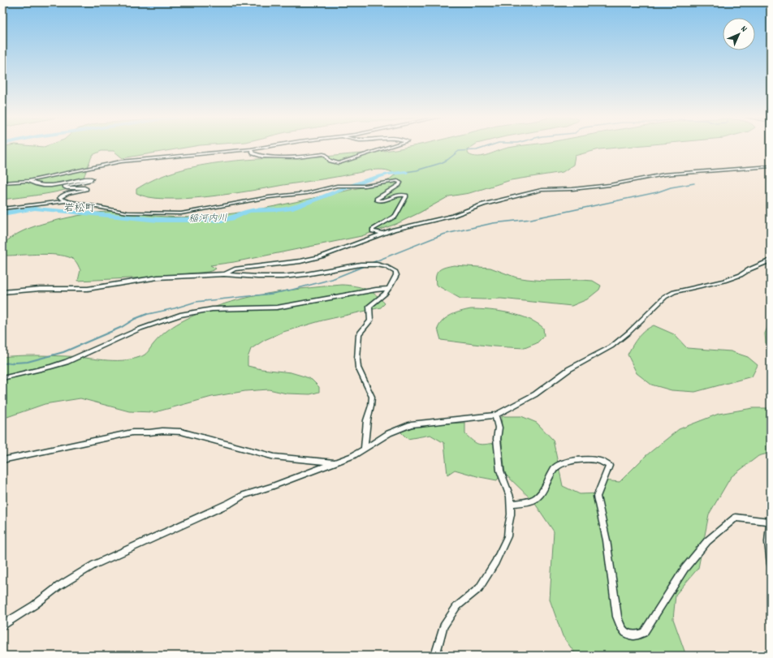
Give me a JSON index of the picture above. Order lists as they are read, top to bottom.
{
  "districts": ["岩松町"],
  "water": ["稲河内川"],
  "north": "top right"
}
